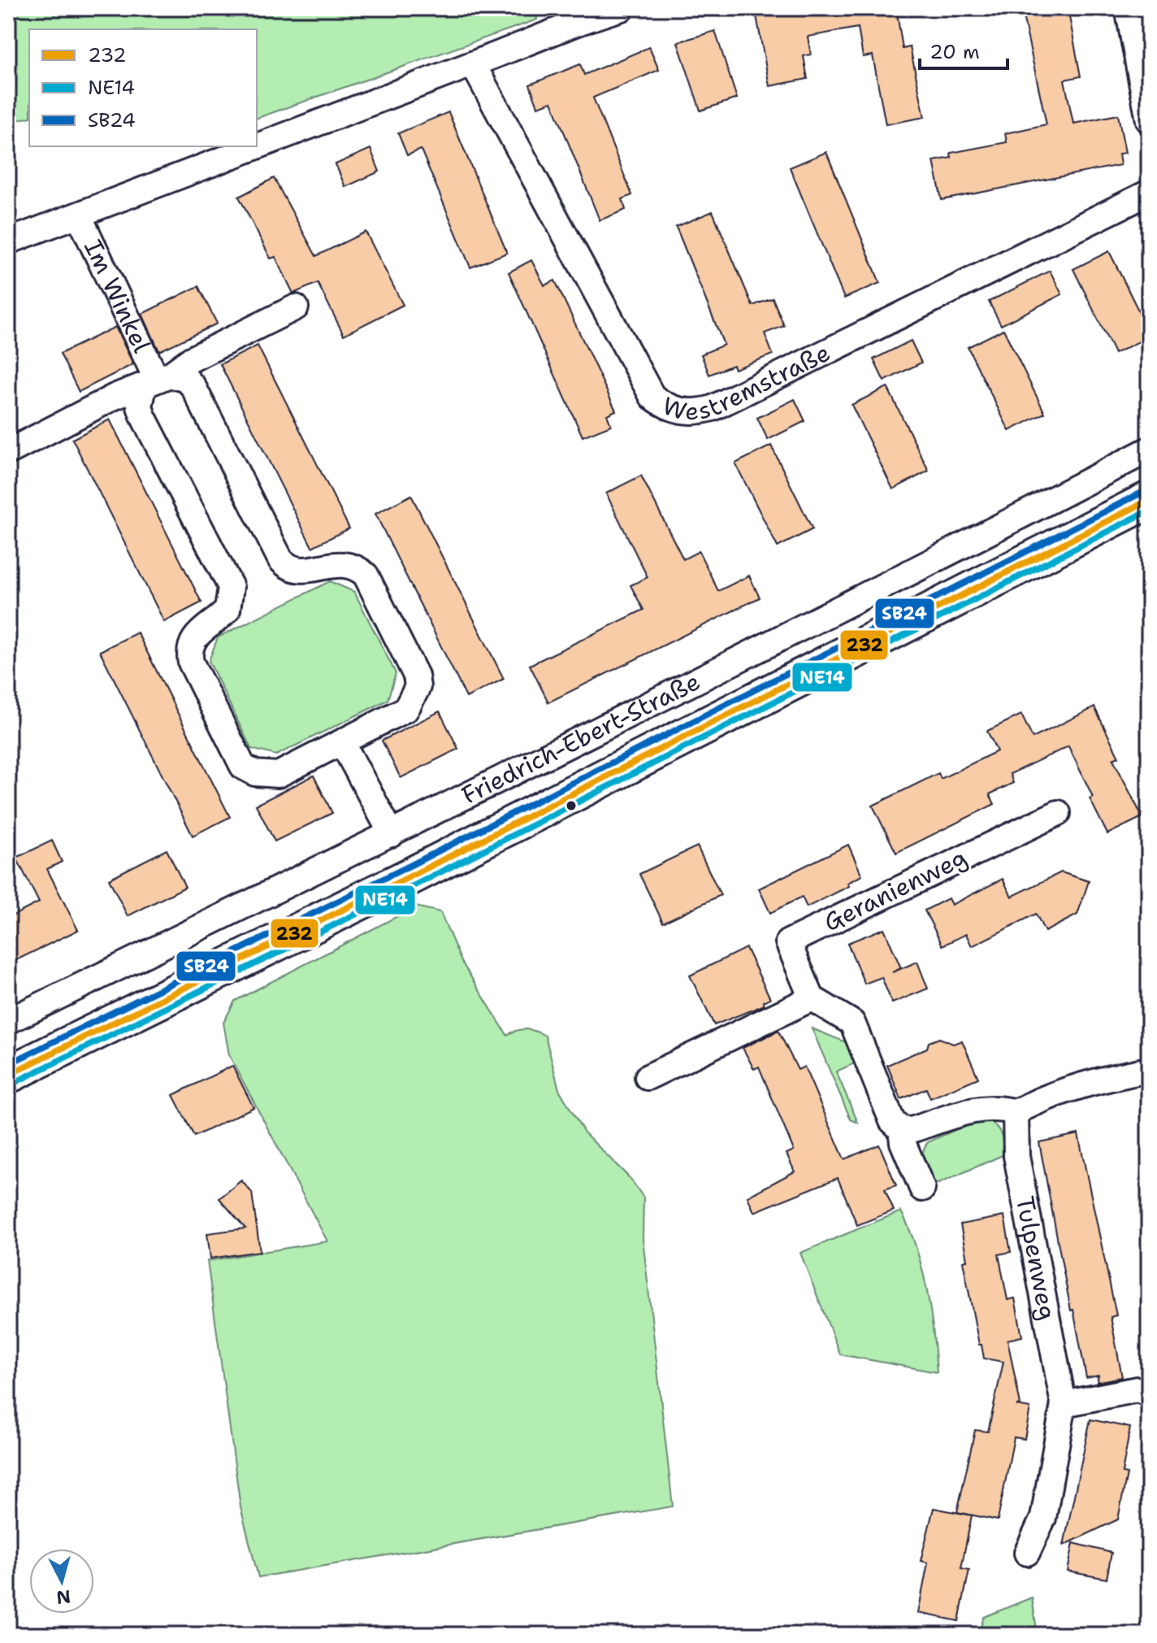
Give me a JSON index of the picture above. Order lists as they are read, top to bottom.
{
  "streets": {
    "main road": ["Friedrich-Ebert-Straße"],
    "street": [
      "Im Winkel",
      "Westremstraße",
      "Geranienweg",
      "Tulpenweg"
    ]
  },
  "lines": ["transit line SB24", "transit line 232", "transit line NE14"],
  "legend": ["232", "NE14", "SB24"],
  "scale_bar": "20 m",
  "north": "bottom"
}
